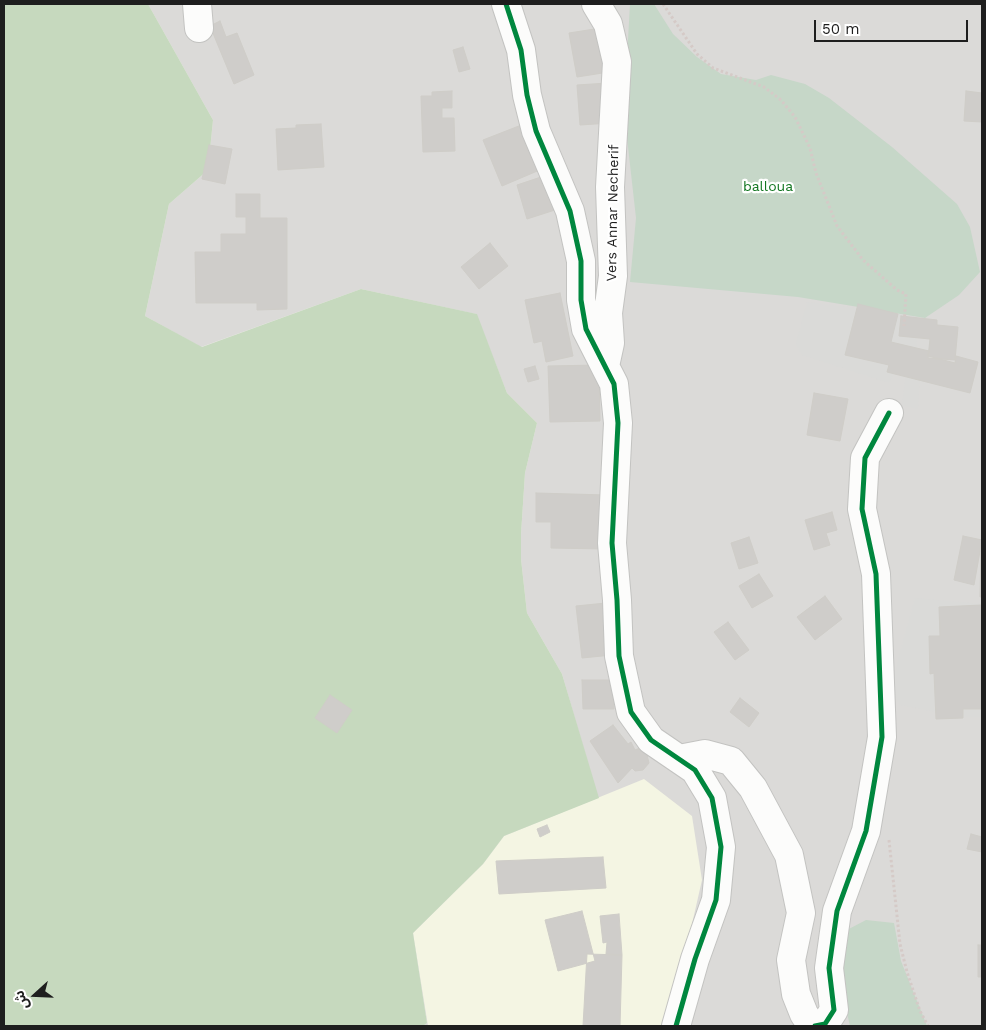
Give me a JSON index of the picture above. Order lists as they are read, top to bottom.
{
  "streets": {
    "street": ["Vers Annar Necherif"]
  },
  "parks": ["balloua"],
  "scale_bar": "50 m",
  "north": "left"
}
